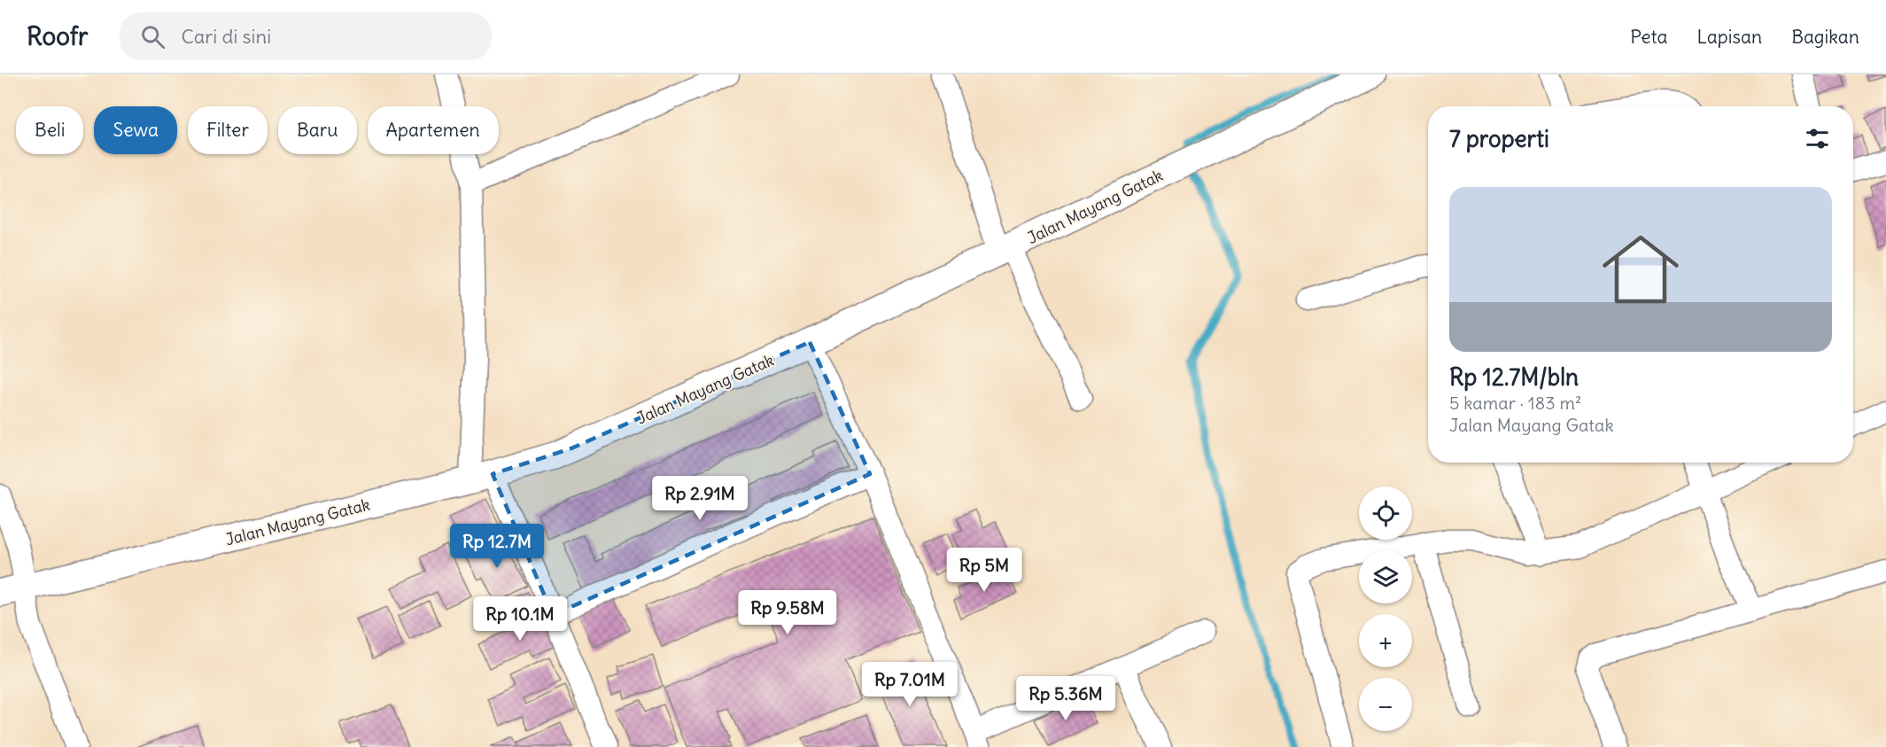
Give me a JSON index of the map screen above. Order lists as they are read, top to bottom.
{
  "streets": {
    "street": ["Jalan Mayang Gatak"]
  },
  "page": {
    "header": "Roofr",
    "search": "Cari di sini",
    "nav": ["Peta", "Lapisan", "Bagikan"],
    "chip": [
      "Beli",
      "Sewa",
      "Filter",
      "Baru",
      "Apartemen"
    ],
    "heading": "7 properti",
    "list": [
      {
        "name": "Rp 12.7M/bln",
        "note": "5 kamar · 183 m² · Jalan Mayang Gatak"
      }
    ],
    "price": [
      "Rp 2.91M",
      "Rp 12.7M",
      "Rp 5M",
      "Rp 9.58M",
      "Rp 10.1M",
      "Rp 7.01M",
      "Rp 5.36M"
    ],
    "map_buttons": ["+", "−"]
  }
}
